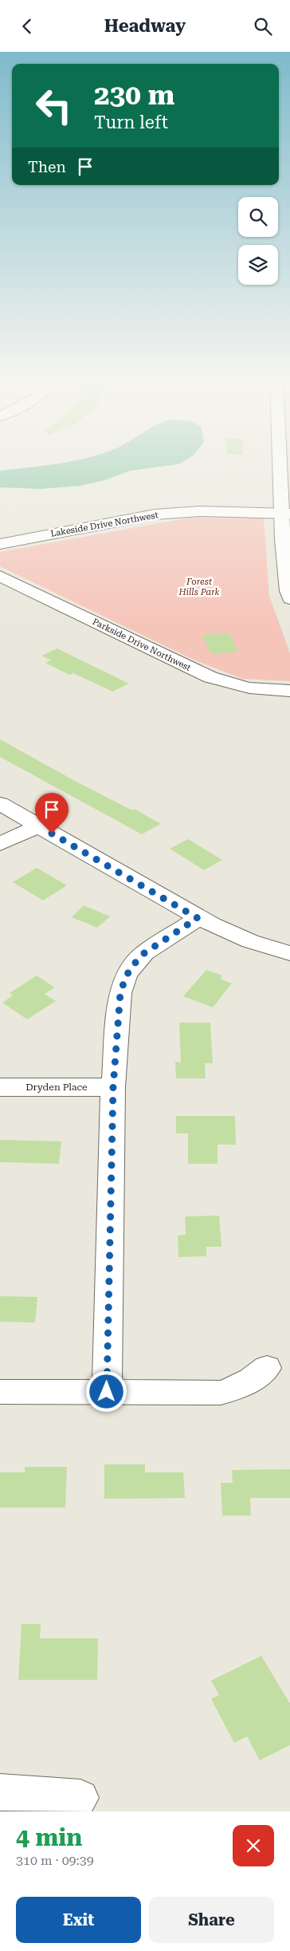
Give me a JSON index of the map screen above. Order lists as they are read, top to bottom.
{
  "streets": {
    "street": ["Lakeside Drive Northwest", "Parkside Drive Northwest", "Dryden Place"]
  },
  "parks": ["Forest Hills Park"],
  "page": {
    "header": "Headway",
    "turn": ["230 m", "Turn left"],
    "then": "Then",
    "heading": ["4 min", "310 m · 09:39"],
    "buttons": ["Exit", "Share"]
  }
}
